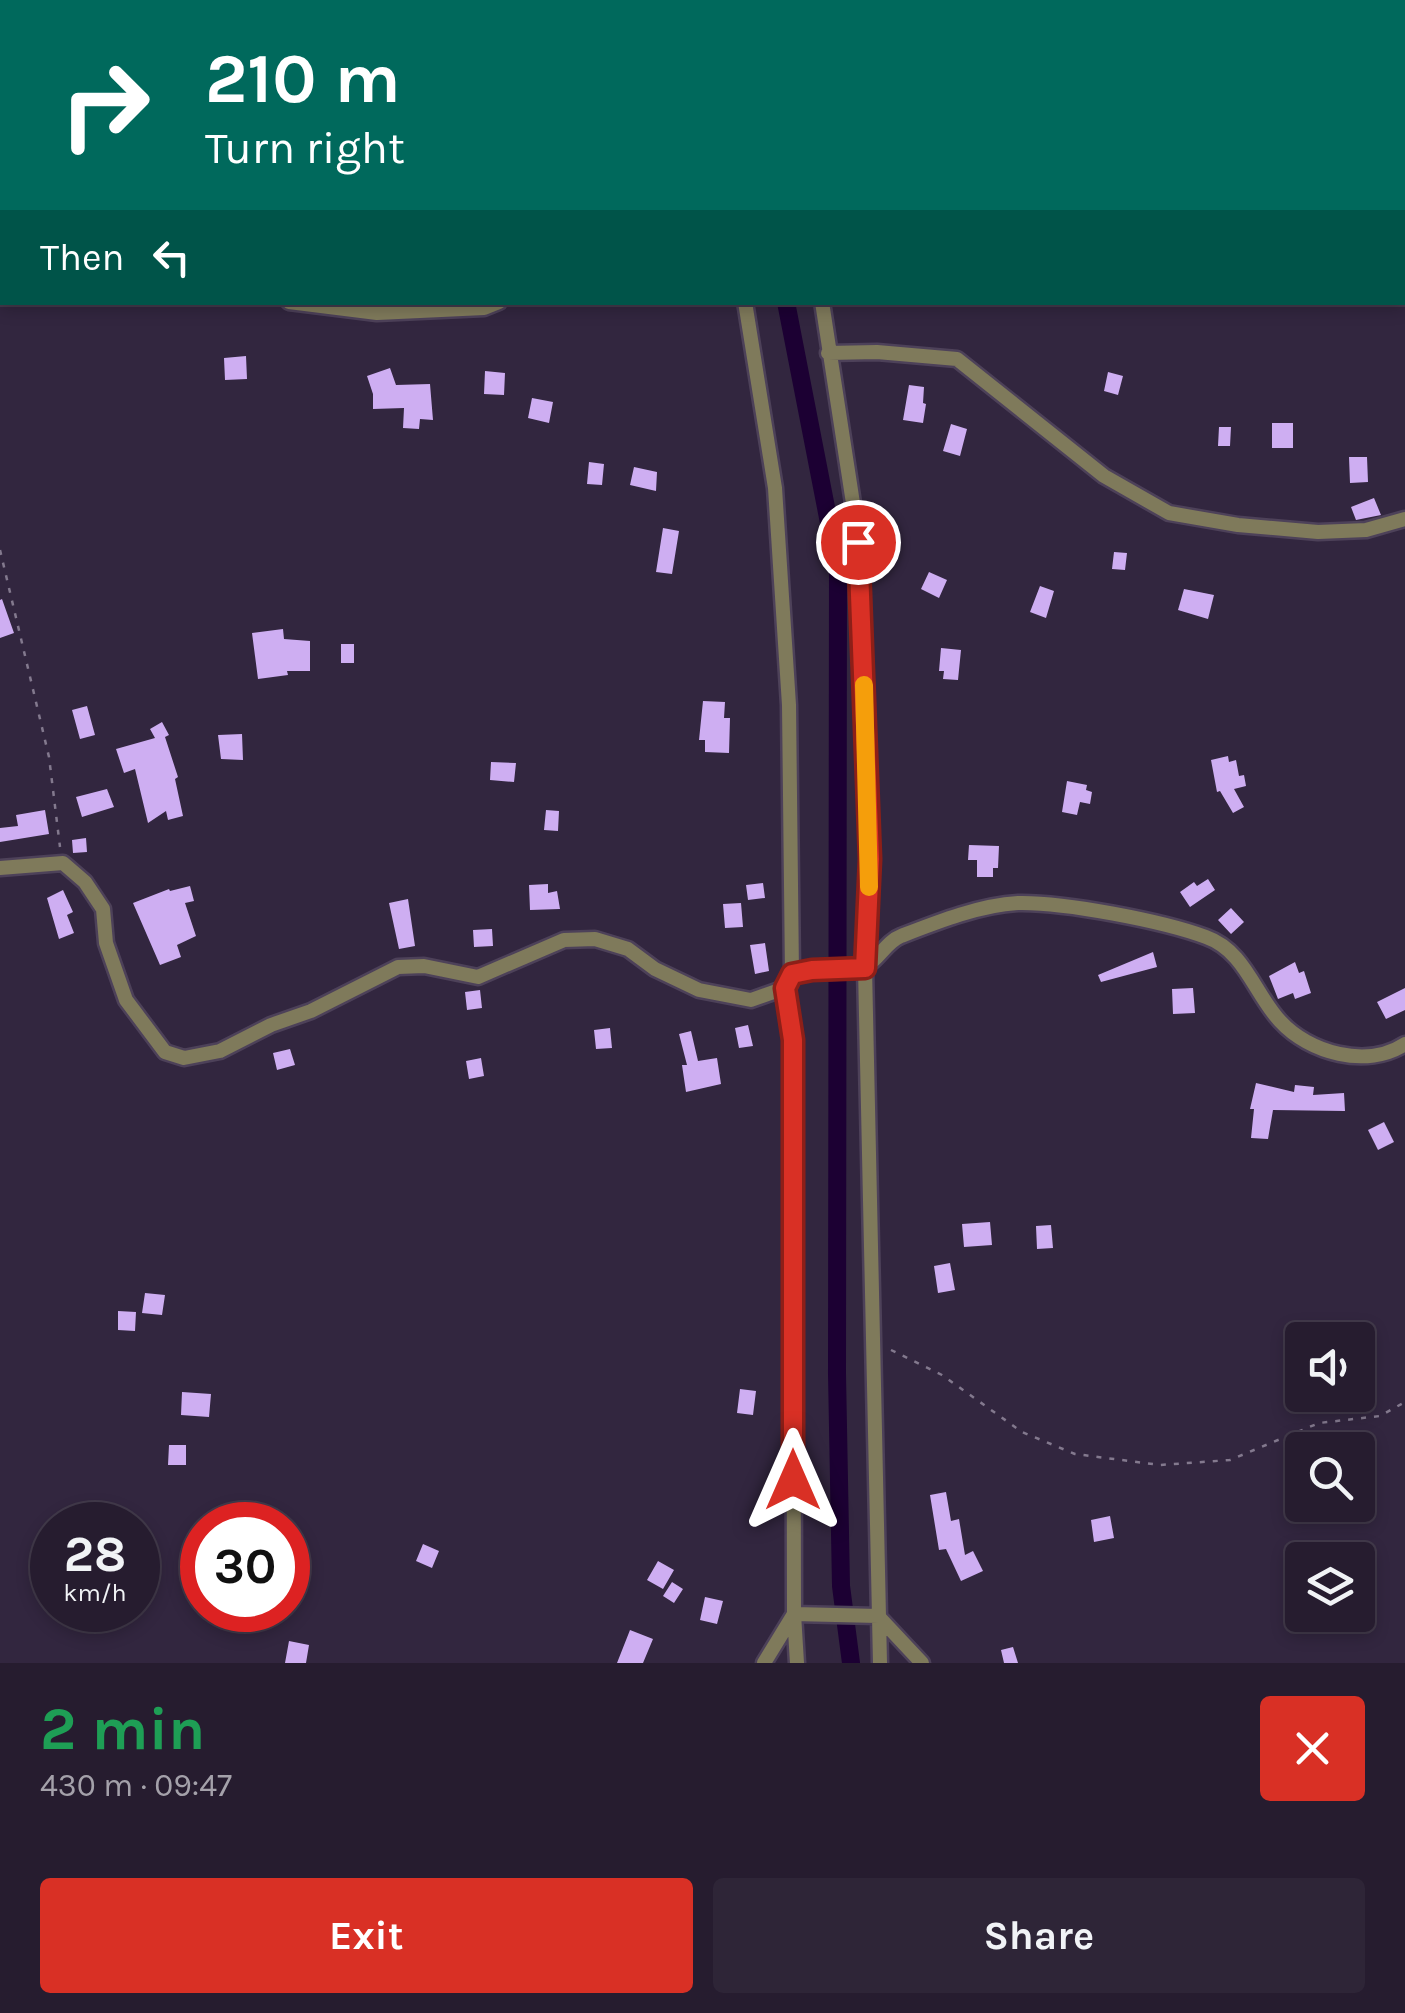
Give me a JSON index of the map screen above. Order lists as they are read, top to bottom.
{
  "page": {
    "turn": ["210 m", "Turn right"],
    "then": "Then",
    "speed": "28 km/h",
    "limit": "30",
    "heading": ["2 min", "430 m · 09:47"],
    "buttons": ["Exit", "Share"]
  }
}
